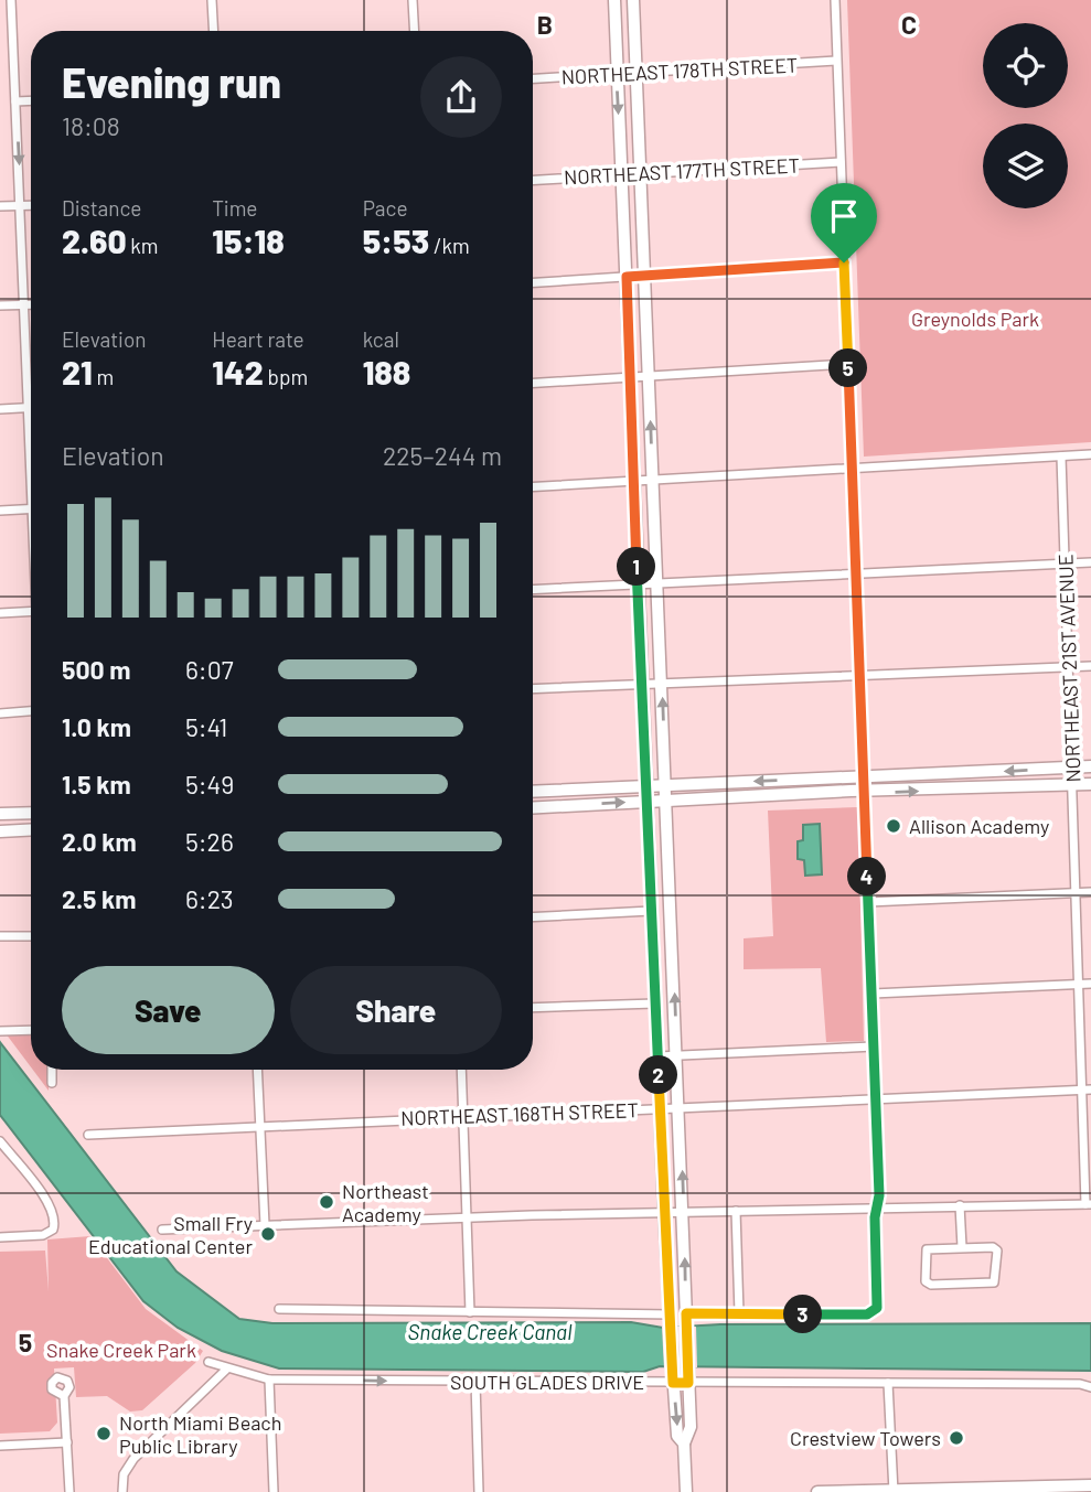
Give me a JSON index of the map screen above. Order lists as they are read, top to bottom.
{
  "streets": {
    "street": [
      "NORTHEAST 178TH STREET",
      "NORTHEAST 177TH STREET",
      "NORTHEAST 21ST AVENUE",
      "NORTHEAST 168TH STREET",
      "SOUTH GLADES DRIVE"
    ]
  },
  "crossings": [
    ["NORTHEAST 21ST AVENUE", "NORTHEAST 168TH STREET"]
  ],
  "water": ["Snake Creek Canal"],
  "parks": ["Greynolds Park", "Snake Creek Park"],
  "places": [
    "Allison Academy",
    "Northeast Academy",
    "Small Fry Educational Center",
    "North Miami Beach Public Library",
    "Crestview Towers"
  ],
  "page": {
    "heading": ["Evening run", "18:08"],
    "stats": [
      ["Distance", "2.60 km"],
      ["Time", "15:18"],
      ["Pace", "5:53 /km"],
      ["Elevation", "21 m"],
      ["Heart rate", "142 bpm"],
      ["kcal", "188"]
    ],
    "pins": [
      "5",
      "1",
      "4",
      "2",
      "3"
    ],
    "chart": ["Elevation", "225–244 m"],
    "list": [
      {
        "name": "500 m",
        "note": "6:07"
      },
      {
        "name": "1.0 km",
        "note": "5:41"
      },
      {
        "name": "1.5 km",
        "note": "5:49"
      },
      {
        "name": "2.0 km",
        "note": "5:26"
      },
      {
        "name": "2.5 km",
        "note": "6:23"
      }
    ],
    "buttons": ["Save", "Share"]
  },
  "grid": {
    "columns": ["B", "C"],
    "rows": ["5"]
  }
}
